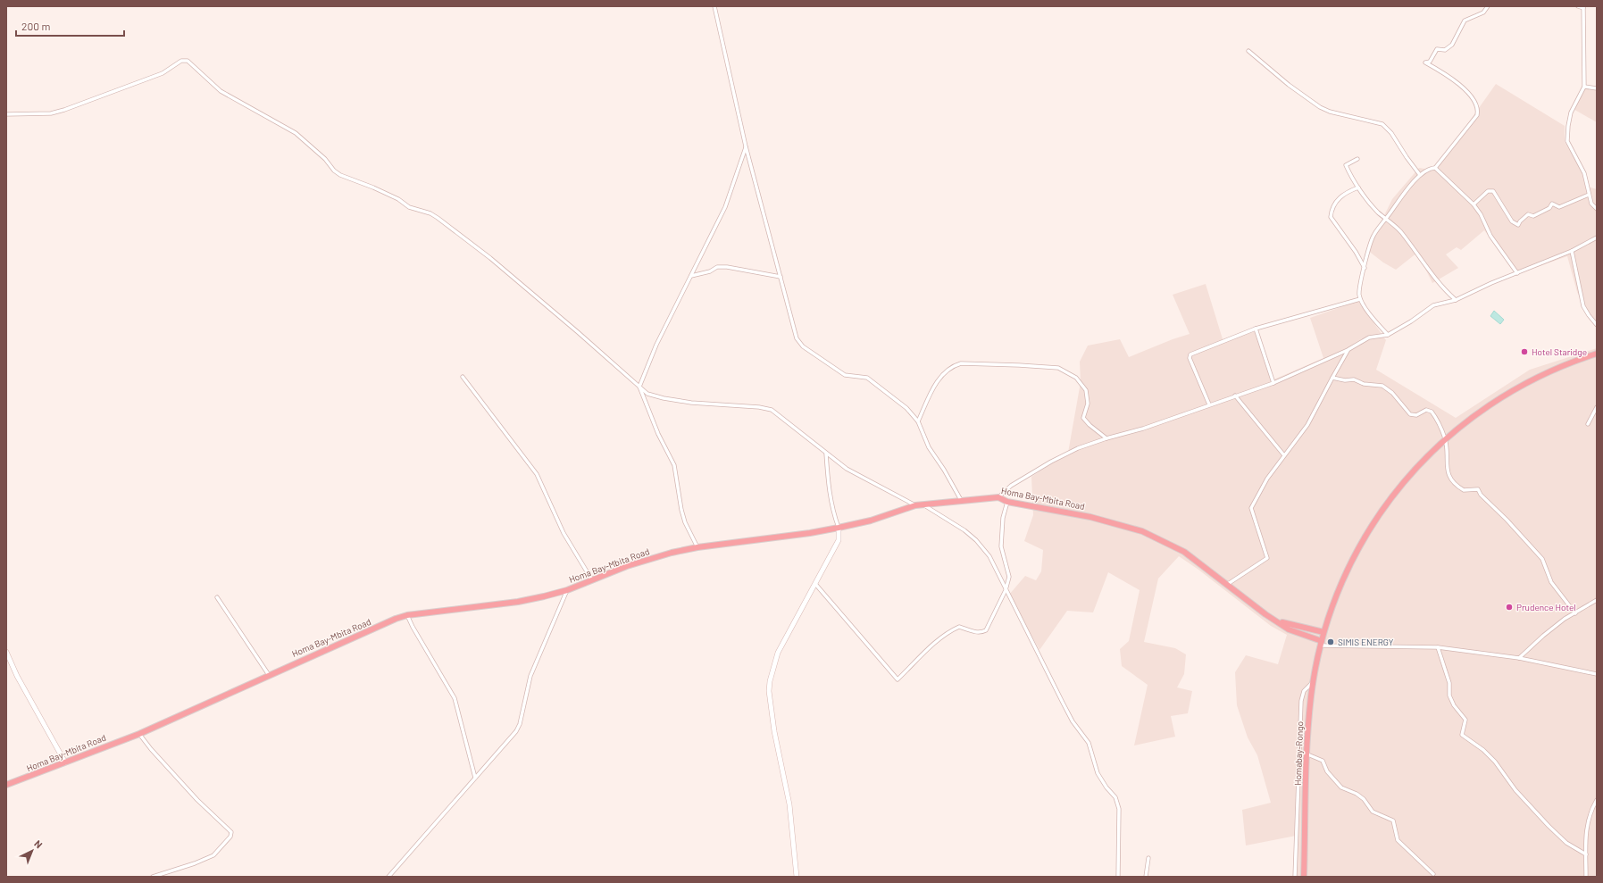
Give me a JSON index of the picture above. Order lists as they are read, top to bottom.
{
  "streets": {
    "highway": ["Homa Bay-Mbita Road", "Homabay-Rongo"]
  },
  "crossings": [
    ["Homa Bay-Mbita Road", "Homabay-Rongo"]
  ],
  "places": ["Hotel Staridge", "Prudence Hotel", "SIMIS ENERGY"],
  "scale_bar": "200 m",
  "north": "top right"
}
